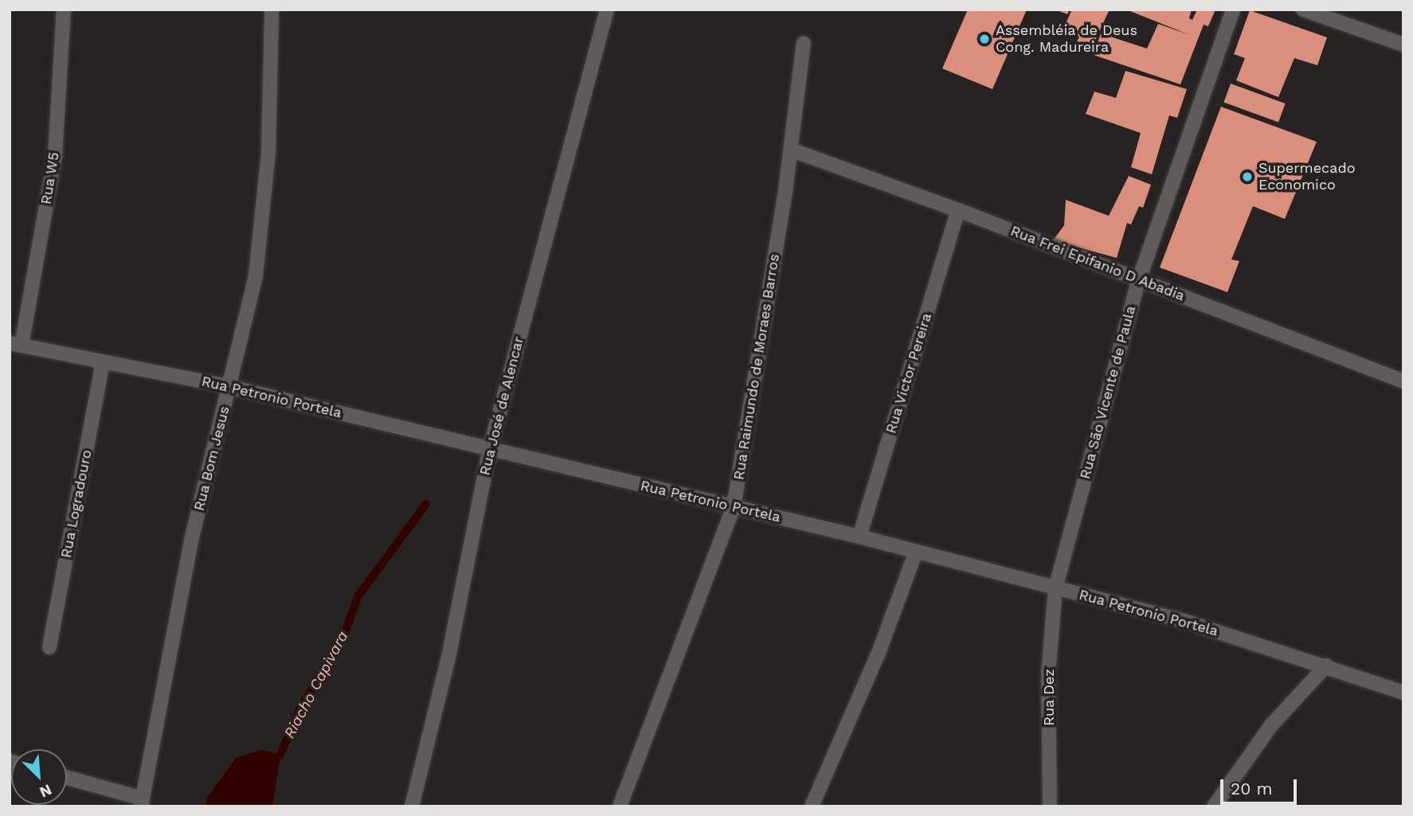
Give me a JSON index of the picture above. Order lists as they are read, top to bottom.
{
  "streets": {
    "street": [
      "Rua W5",
      "Rua Frei Epifanio D Abadia",
      "Rua Raimundo de Moraes Barros",
      "Rua Victor Pereira",
      "Rua São Vicente de Paula",
      "Rua Petronio Portela",
      "Rua José de Alencar",
      "Rua Bom Jesus",
      "Rua Logradouro",
      "Rua Dez"
    ]
  },
  "crossings": [
    ["Rua W5", "Rua Petronio Portela"],
    ["Rua Frei Epifanio D Abadia", "Rua Raimundo de Moraes Barros"],
    ["Rua Frei Epifanio D Abadia", "Rua Victor Pereira"],
    ["Rua Frei Epifanio D Abadia", "Rua São Vicente de Paula"],
    ["Rua Raimundo de Moraes Barros", "Rua Petronio Portela"],
    ["Rua Victor Pereira", "Rua Petronio Portela"],
    ["Rua São Vicente de Paula", "Rua Petronio Portela"],
    ["Rua São Vicente de Paula", "Rua Dez"],
    ["Rua Petronio Portela", "Rua José de Alencar"],
    ["Rua Petronio Portela", "Rua Bom Jesus"],
    ["Rua Petronio Portela", "Rua Logradouro"],
    ["Rua Petronio Portela", "Rua Dez"]
  ],
  "water": ["Riacho Capivara"],
  "places": ["Assembléia de Deus Cong. Madureira", "Supermecado Economico"],
  "scale_bar": "20 m",
  "north": "bottom right"
}
